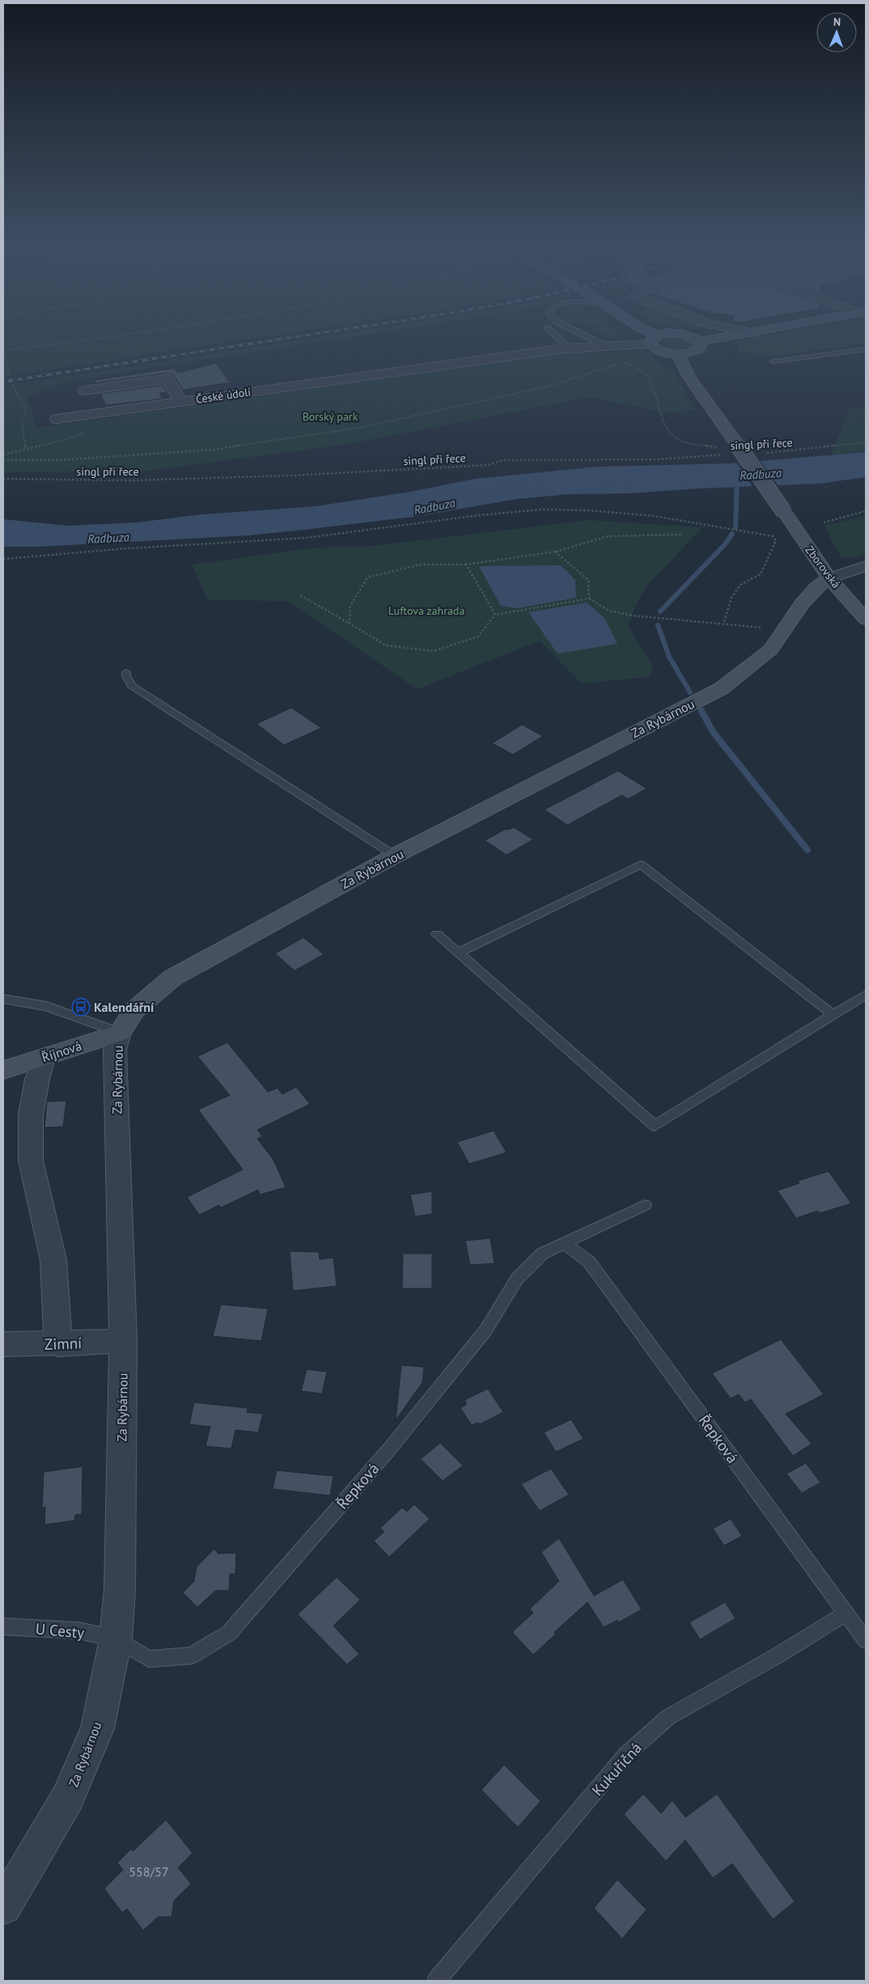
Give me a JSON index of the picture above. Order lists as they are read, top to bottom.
{
  "streets": {
    "street": [
      "České údolí",
      "Zborovská",
      "Za Rybárnou",
      "Říjnová",
      "Zimní"
    ],
    "lane": ["Řepková", "U Cesty", "Kukuřičná"],
    "path": ["singl při řece"]
  },
  "crossings": [
    ["Zborovská", "Za Rybárnou"],
    ["Za Rybárnou", "Říjnová"],
    ["Za Rybárnou", "Zimní"],
    ["Za Rybárnou", "Řepková"],
    ["Za Rybárnou", "U Cesty"],
    ["Řepková", "U Cesty"],
    ["Řepková", "Kukuřičná"]
  ],
  "water": ["Radbuza"],
  "parks": ["Borský park", "Luftova zahrada"],
  "places": {
    "bus stop": ["Kalendářní"]
  },
  "house_numbers": ["558/57"],
  "north": "top"
}
